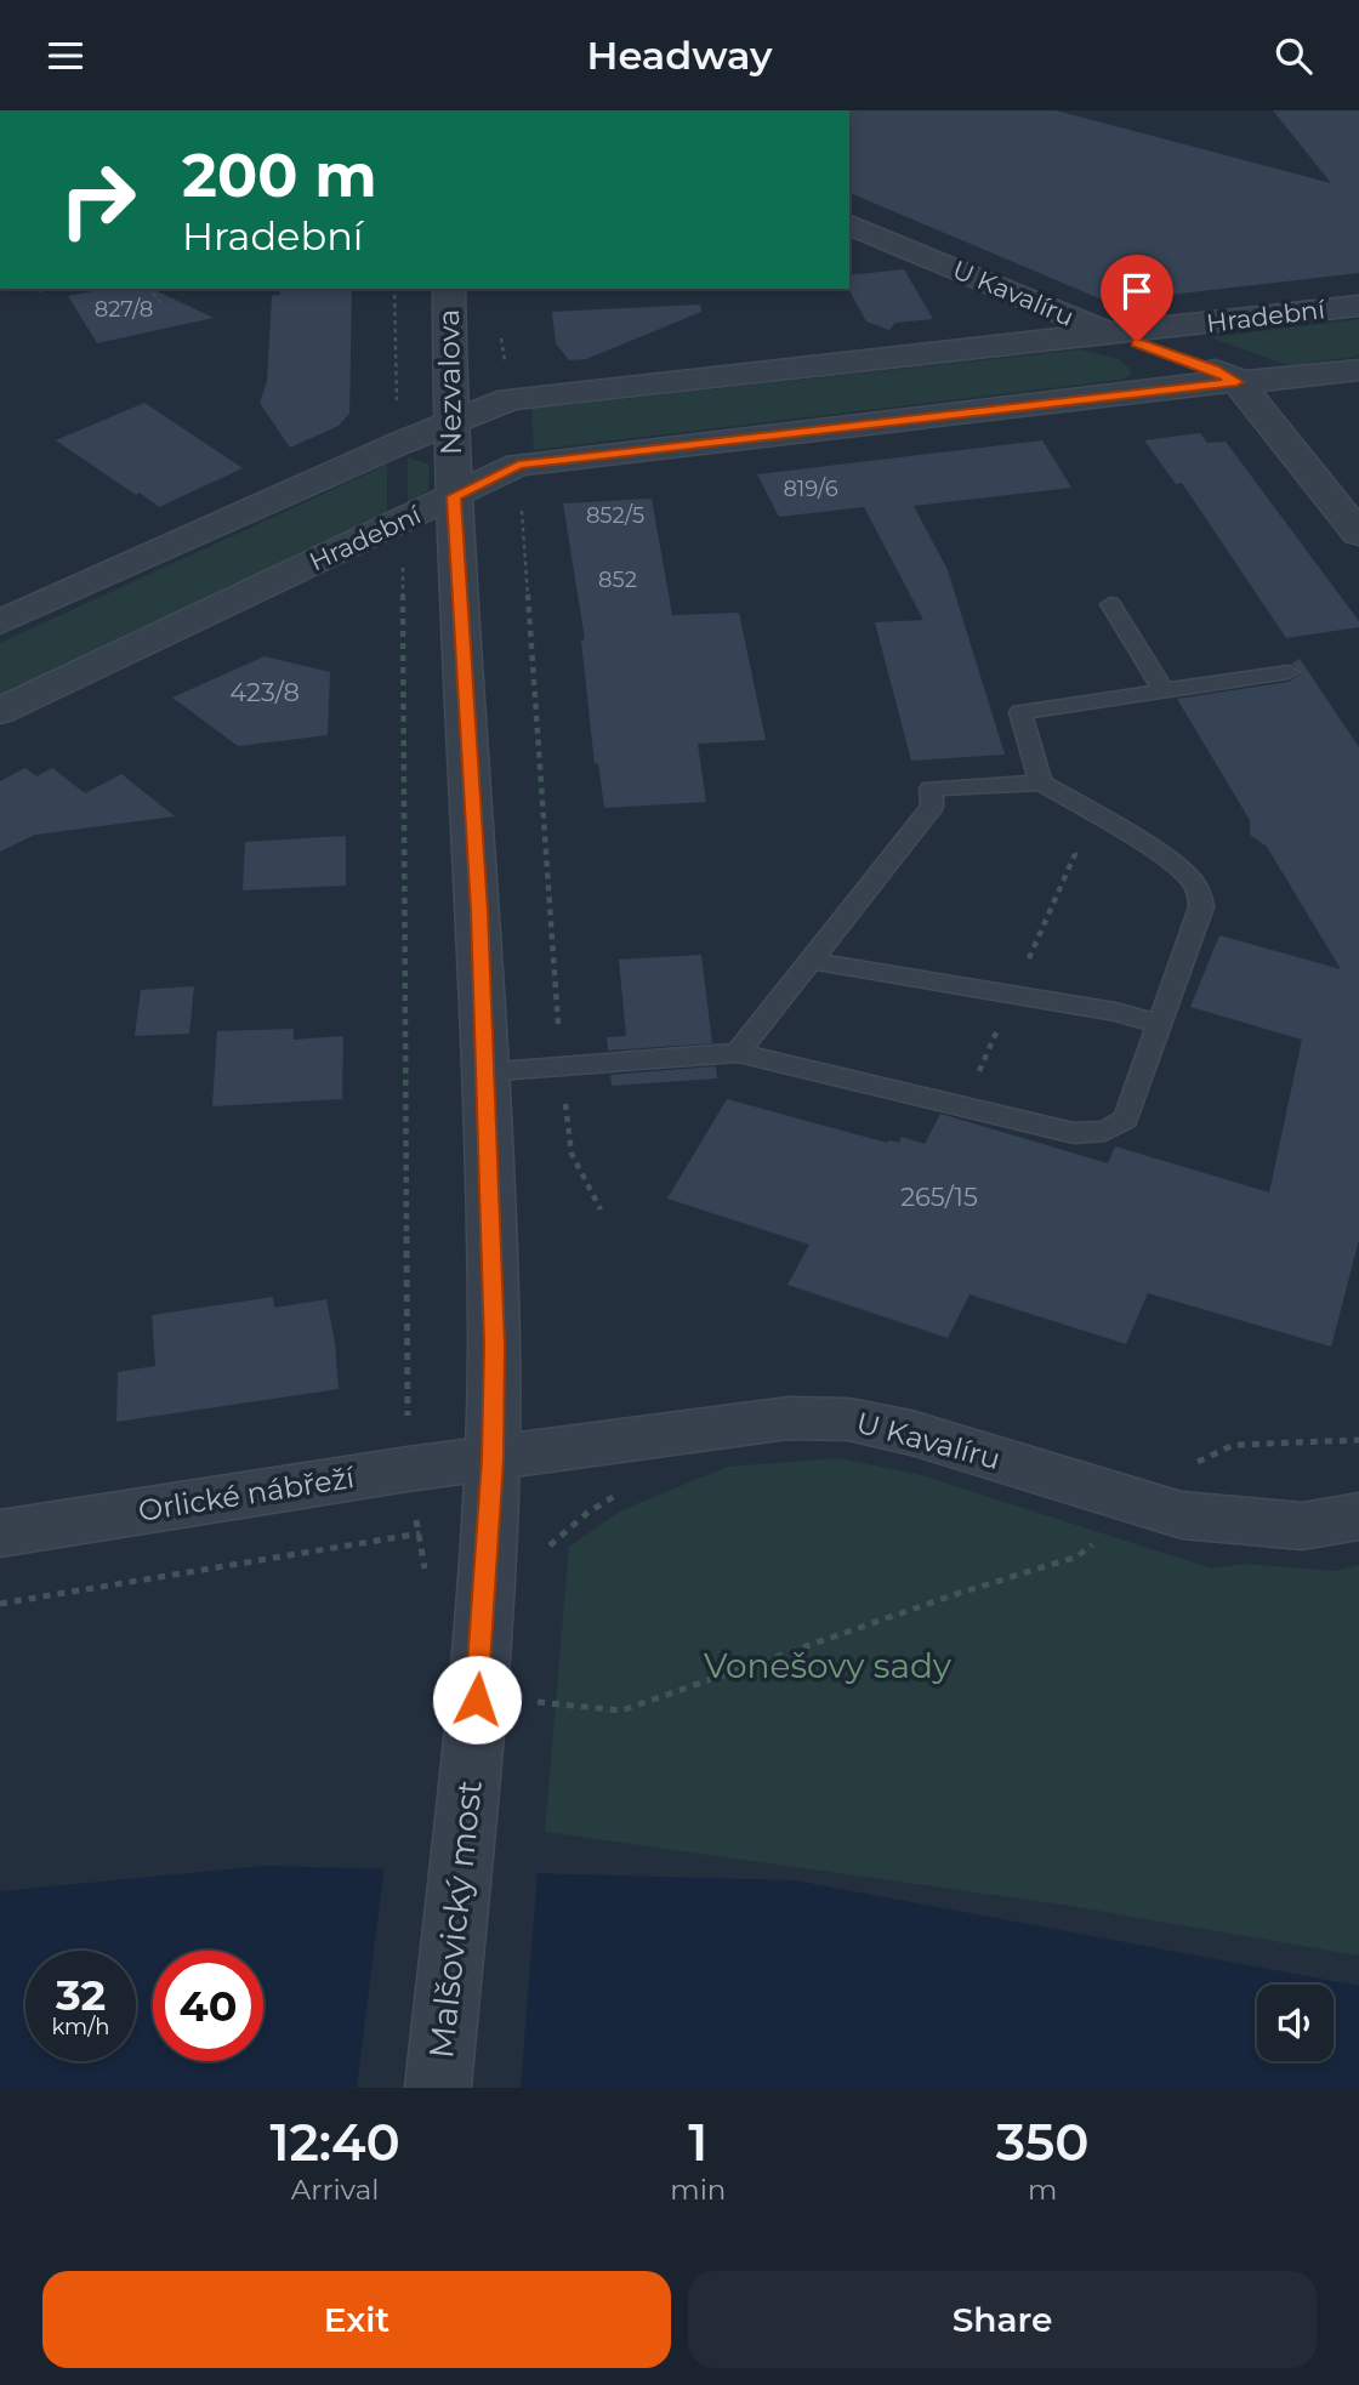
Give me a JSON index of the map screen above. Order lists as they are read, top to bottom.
{
  "streets": {
    "street": [
      "U Kavalíru",
      "Hradební",
      "Nezvalova",
      "Orlické nábřeží",
      "Malšovický most"
    ]
  },
  "crossings": [
    ["U Kavalíru", "Hradební"],
    ["U Kavalíru", "Nezvalova"],
    ["U Kavalíru", "Orlické nábřeží"],
    ["Hradební", "Nezvalova"],
    ["Nezvalova", "Orlické nábřeží"],
    ["Nezvalova", "Malšovický most"]
  ],
  "parks": ["Vonešovy sady"],
  "house_numbers": [
    "827/8",
    "819/6",
    "852/5",
    "852",
    "423/8",
    "265/15"
  ],
  "page": {
    "header": "Headway",
    "turn": ["200 m", "Hradební"],
    "speed": "32 km/h",
    "limit": "40",
    "eta": [
      "12:40",
      "Arrival",
      "1",
      "min",
      "350",
      "m"
    ],
    "buttons": ["Exit", "Share"]
  }
}
